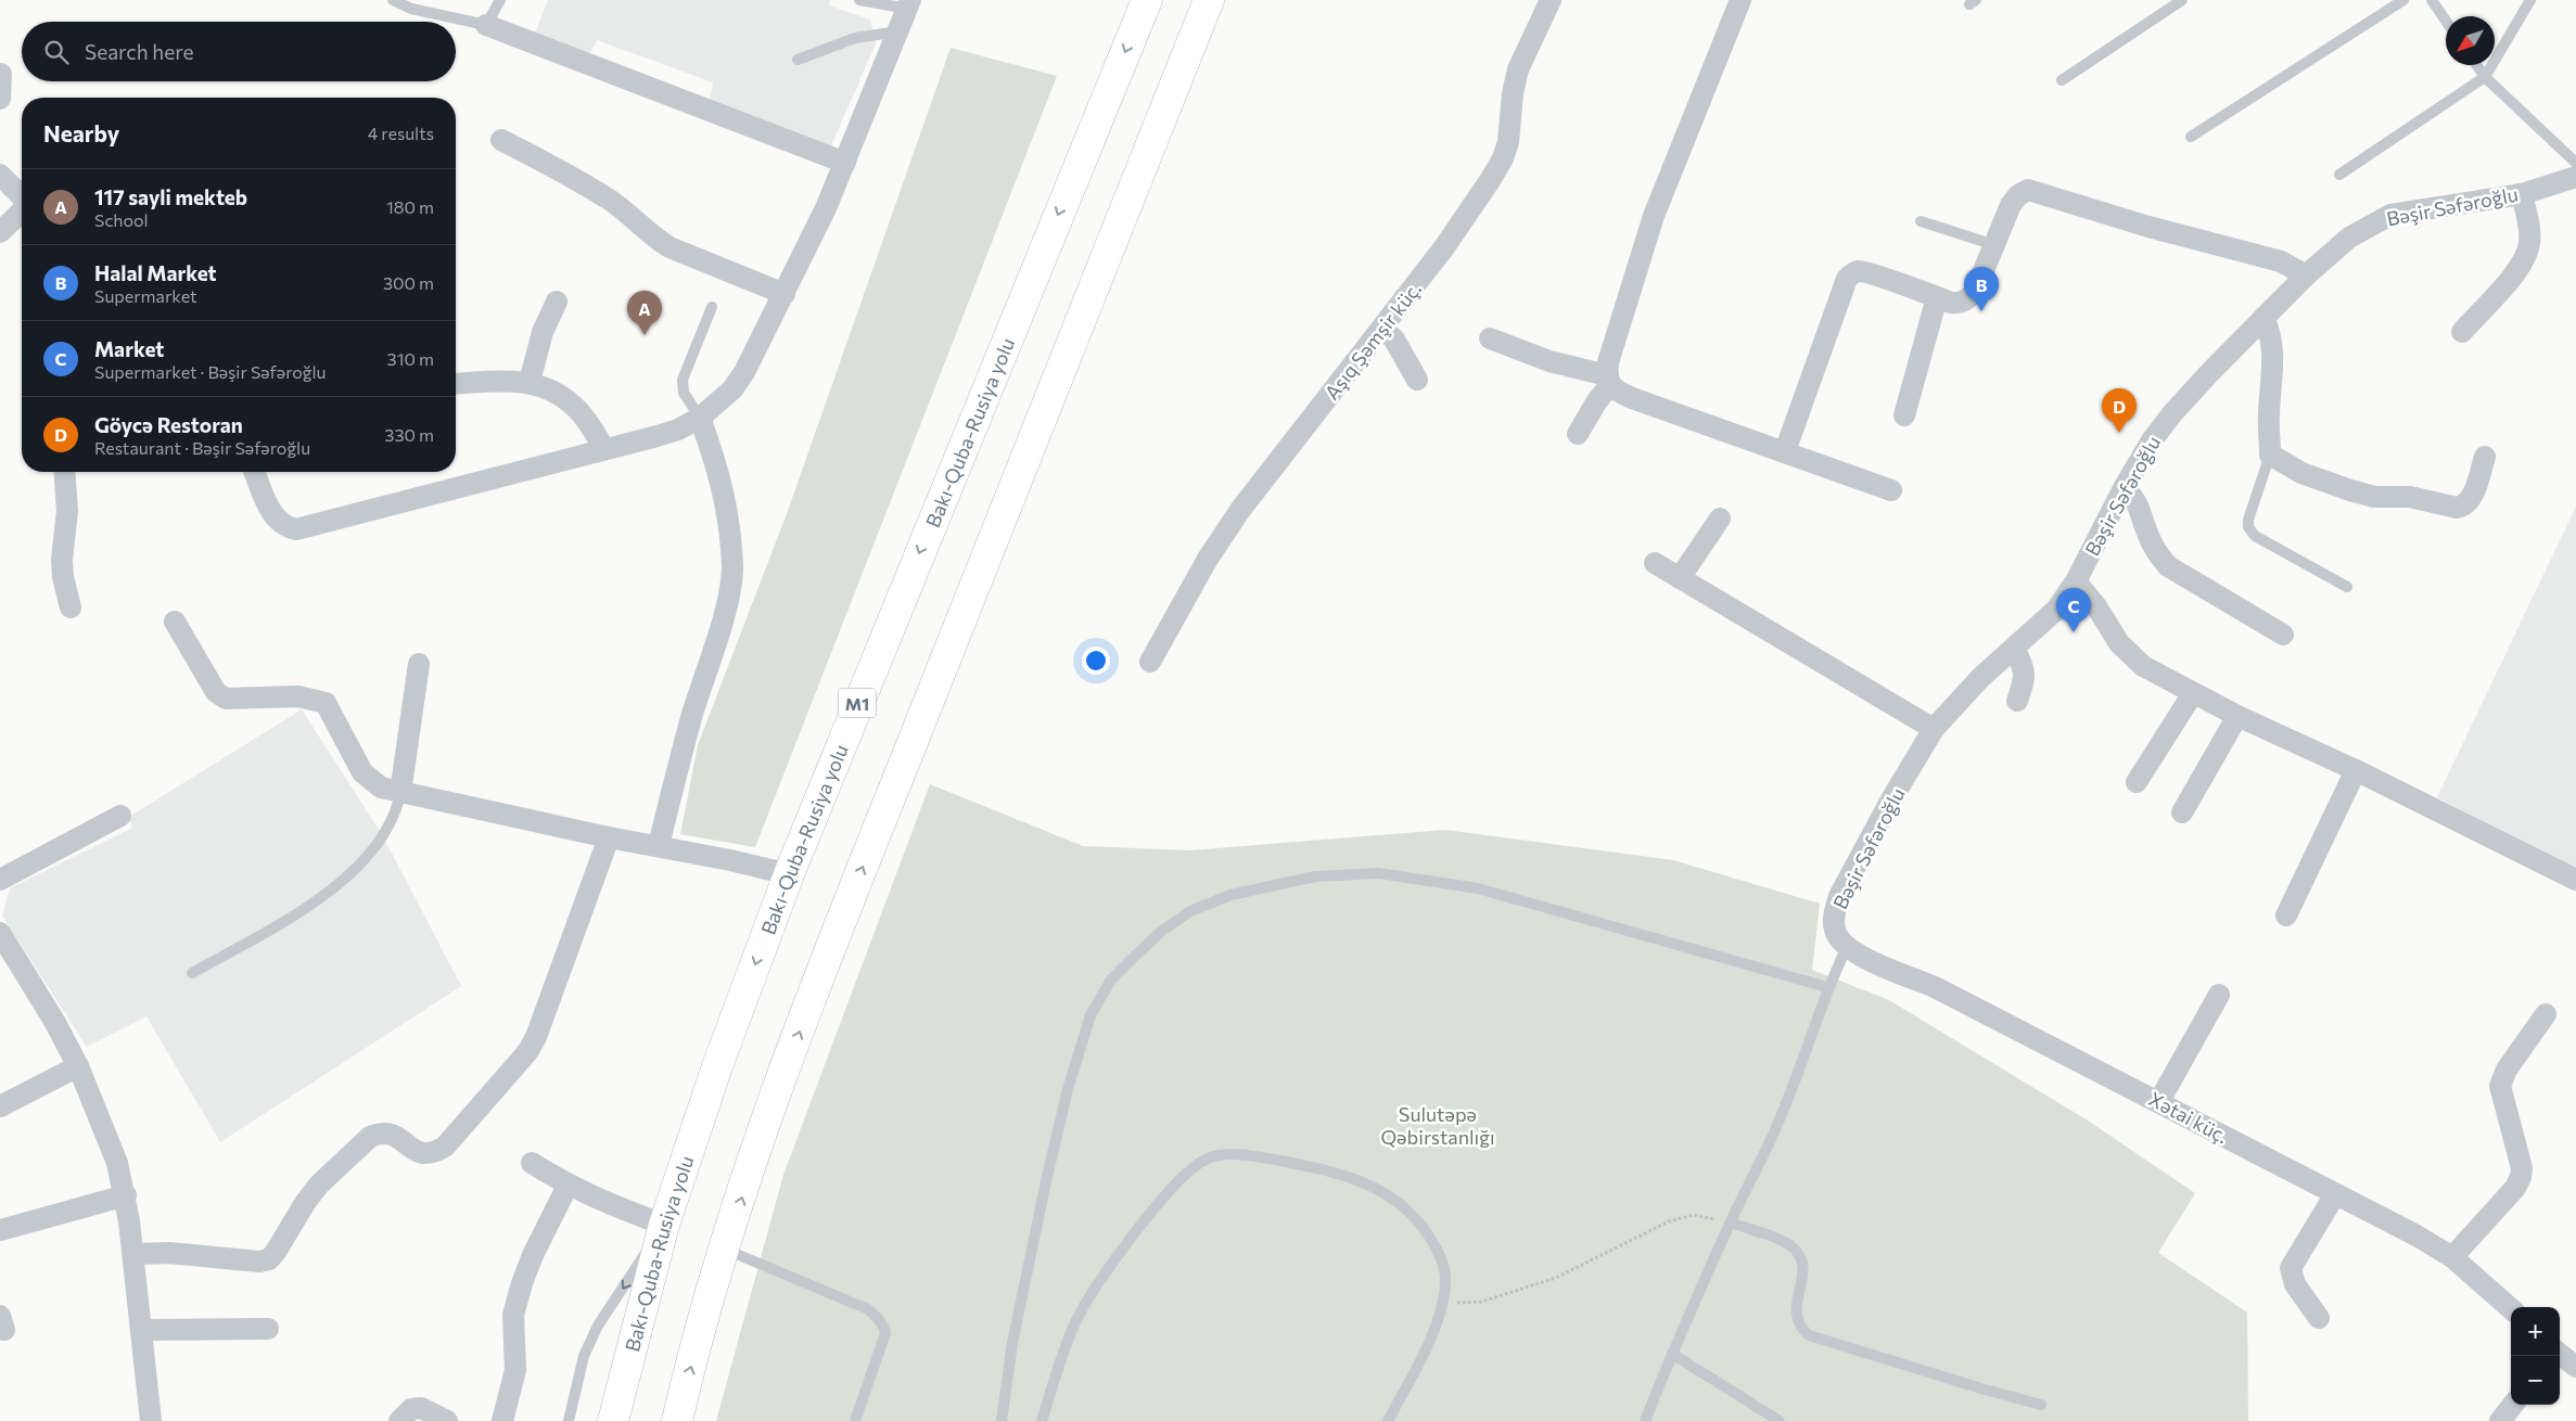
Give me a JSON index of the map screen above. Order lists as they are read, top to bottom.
{
  "streets": {
    "highway": ["Bakı-Quba-Rusiya yolu", "M1"],
    "street": ["Bəşir Səfəroğlu", "Aşıq Şəmşir küç.", "Xətai küç."]
  },
  "crossings": [
    ["Bəşir Səfəroğlu", "Xətai küç."]
  ],
  "parks": ["Sulutəpə Qəbirstanlığı"],
  "north": "bottom left",
  "page": {
    "search": "Search here",
    "heading": ["Nearby", "4 results"],
    "list": [
      {
        "mark": "A",
        "name": "117 sayli mekteb",
        "note": "School",
        "value": "180 m"
      },
      {
        "mark": "B",
        "name": "Halal Market",
        "note": "Supermarket",
        "value": "300 m"
      },
      {
        "mark": "C",
        "name": "Market",
        "note": "Supermarket · Bəşir Səfəroğlu",
        "value": "310 m"
      },
      {
        "mark": "D",
        "name": "Göycə Restoran",
        "note": "Restaurant · Bəşir Səfəroğlu",
        "value": "330 m"
      }
    ],
    "pins": [
      "B",
      "A",
      "D",
      "C"
    ],
    "map_buttons": ["+", "−"]
  }
}
